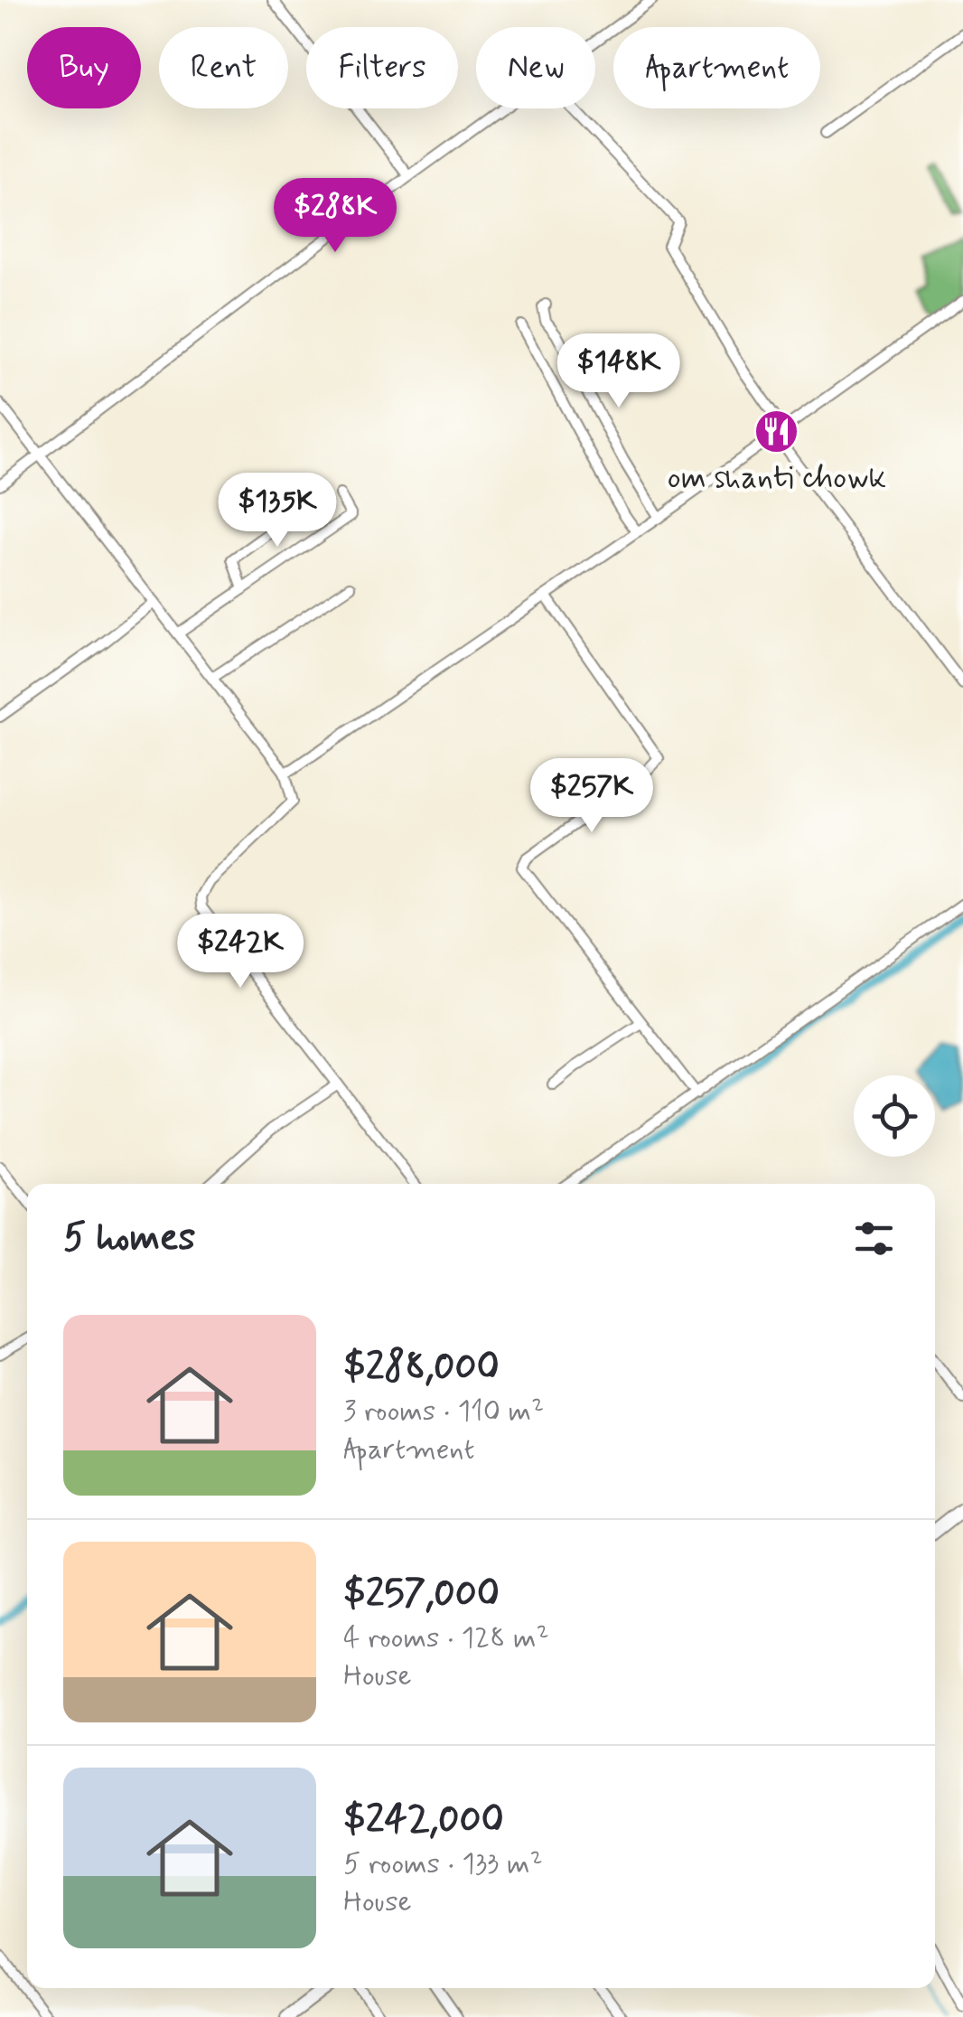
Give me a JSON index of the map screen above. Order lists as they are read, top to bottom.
{
  "places": {
    "restaurant": ["om shanti chowk"]
  },
  "page": {
    "chip": [
      "Buy",
      "Rent",
      "Filters",
      "New",
      "Apartment"
    ],
    "price": [
      "$288K",
      "$148K",
      "$135K",
      "$257K",
      "$242K"
    ],
    "heading": "5 homes",
    "list": [
      {
        "name": "$288,000",
        "note": "3 rooms · 110 m² · Apartment"
      },
      {
        "name": "$257,000",
        "note": "4 rooms · 128 m² · House"
      },
      {
        "name": "$242,000",
        "note": "5 rooms · 133 m² · House"
      }
    ]
  }
}
